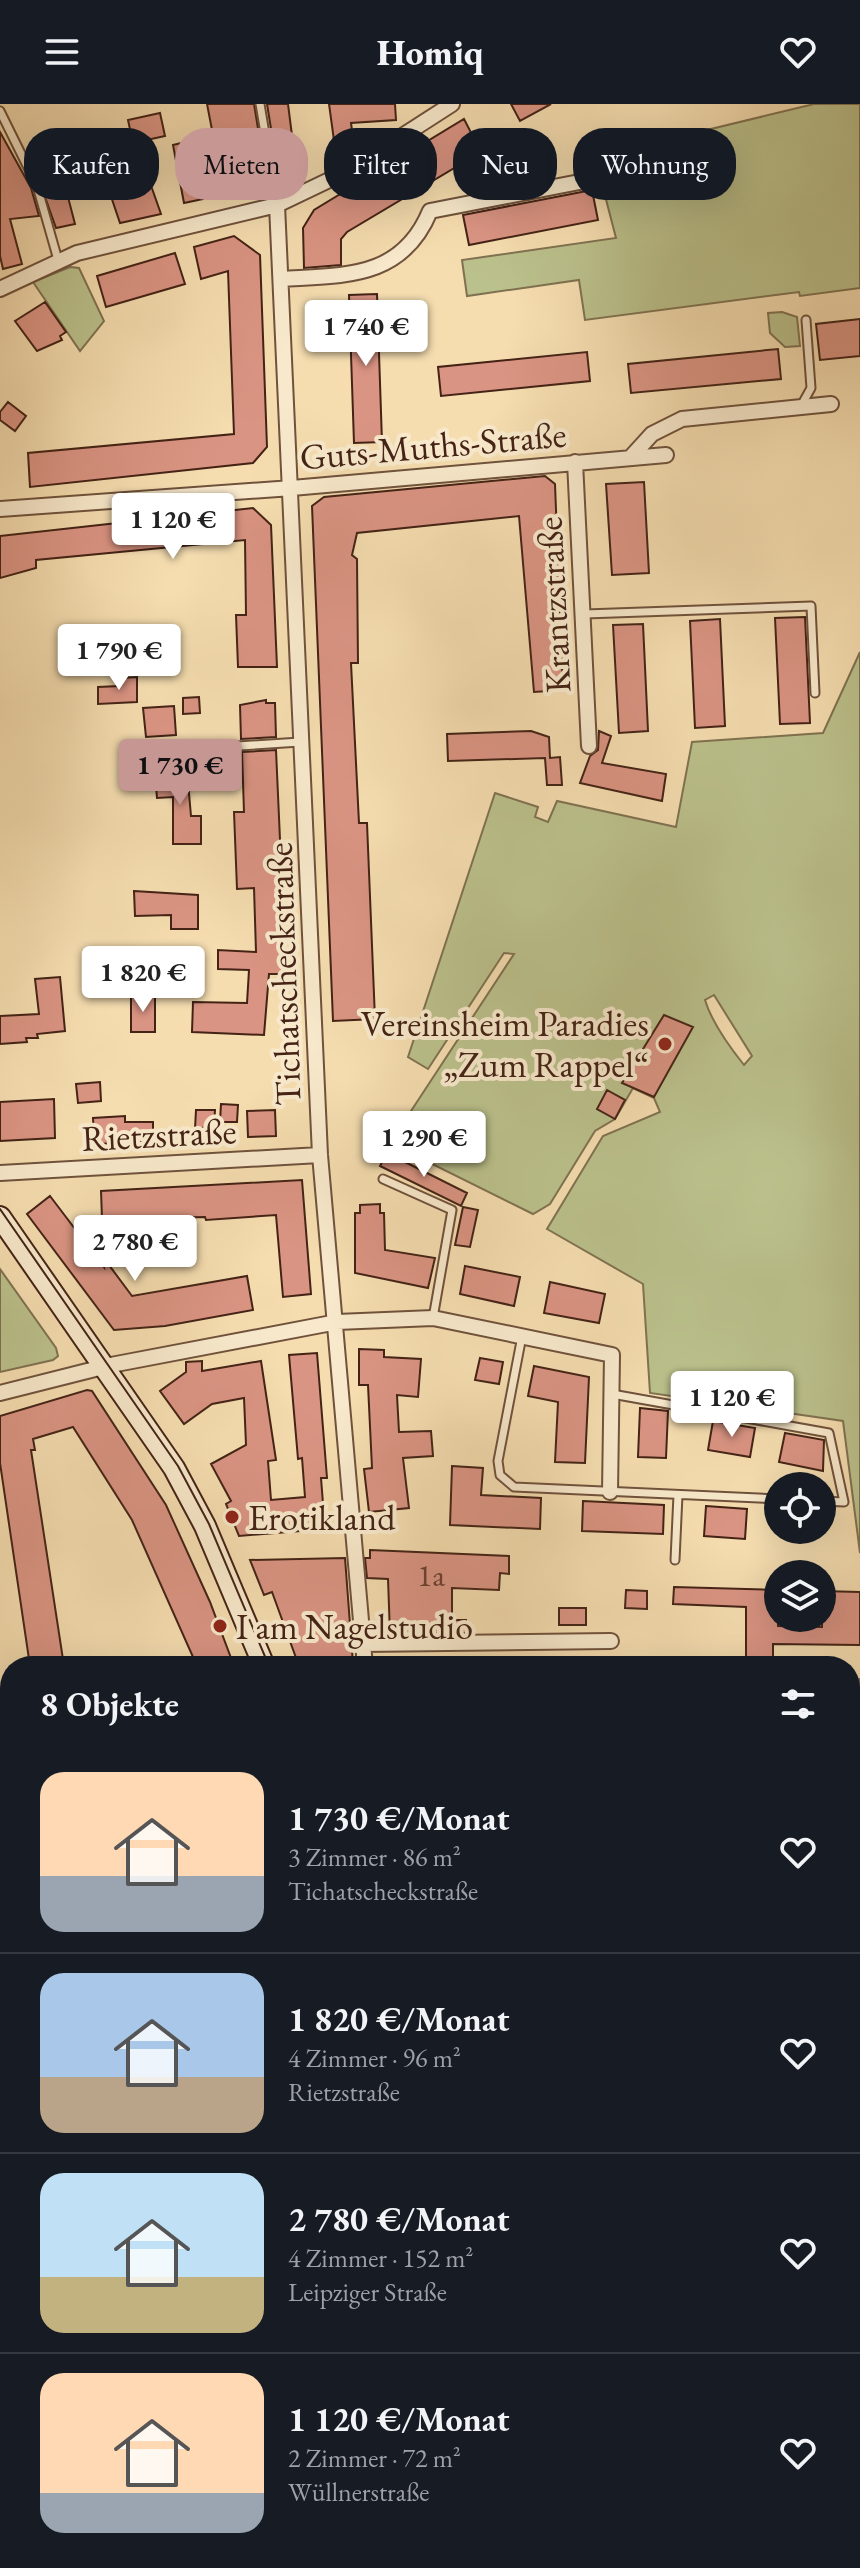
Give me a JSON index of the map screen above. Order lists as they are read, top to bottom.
{
  "streets": {
    "street": [
      "Guts-Muths-Straße",
      "Krantzstraße",
      "Tichatscheckstraße",
      "Rietzstraße"
    ]
  },
  "crossings": [
    ["Guts-Muths-Straße", "Krantzstraße"],
    ["Guts-Muths-Straße", "Tichatscheckstraße"],
    ["Tichatscheckstraße", "Rietzstraße"]
  ],
  "places": ["Vereinsheim Paradies „Zum Rappel“", "Erotikland", "I am Nagelstudio"],
  "house_numbers": ["1a"],
  "page": {
    "header": "Homiq",
    "chip": [
      "Kaufen",
      "Mieten",
      "Filter",
      "Neu",
      "Wohnung"
    ],
    "price": [
      "1 740 €",
      "1 120 €",
      "1 790 €",
      "1 730 €",
      "1 820 €",
      "1 290 €",
      "2 780 €",
      "1 120 €"
    ],
    "heading": "8 Objekte",
    "list": [
      {
        "name": "1 730 €/Monat",
        "note": "3 Zimmer · 86 m² · Tichatscheckstraße"
      },
      {
        "name": "1 820 €/Monat",
        "note": "4 Zimmer · 96 m² · Rietzstraße"
      },
      {
        "name": "2 780 €/Monat",
        "note": "4 Zimmer · 152 m² · Leipziger Straße"
      },
      {
        "name": "1 120 €/Monat",
        "note": "2 Zimmer · 72 m² · Wüllnerstraße"
      }
    ]
  }
}
